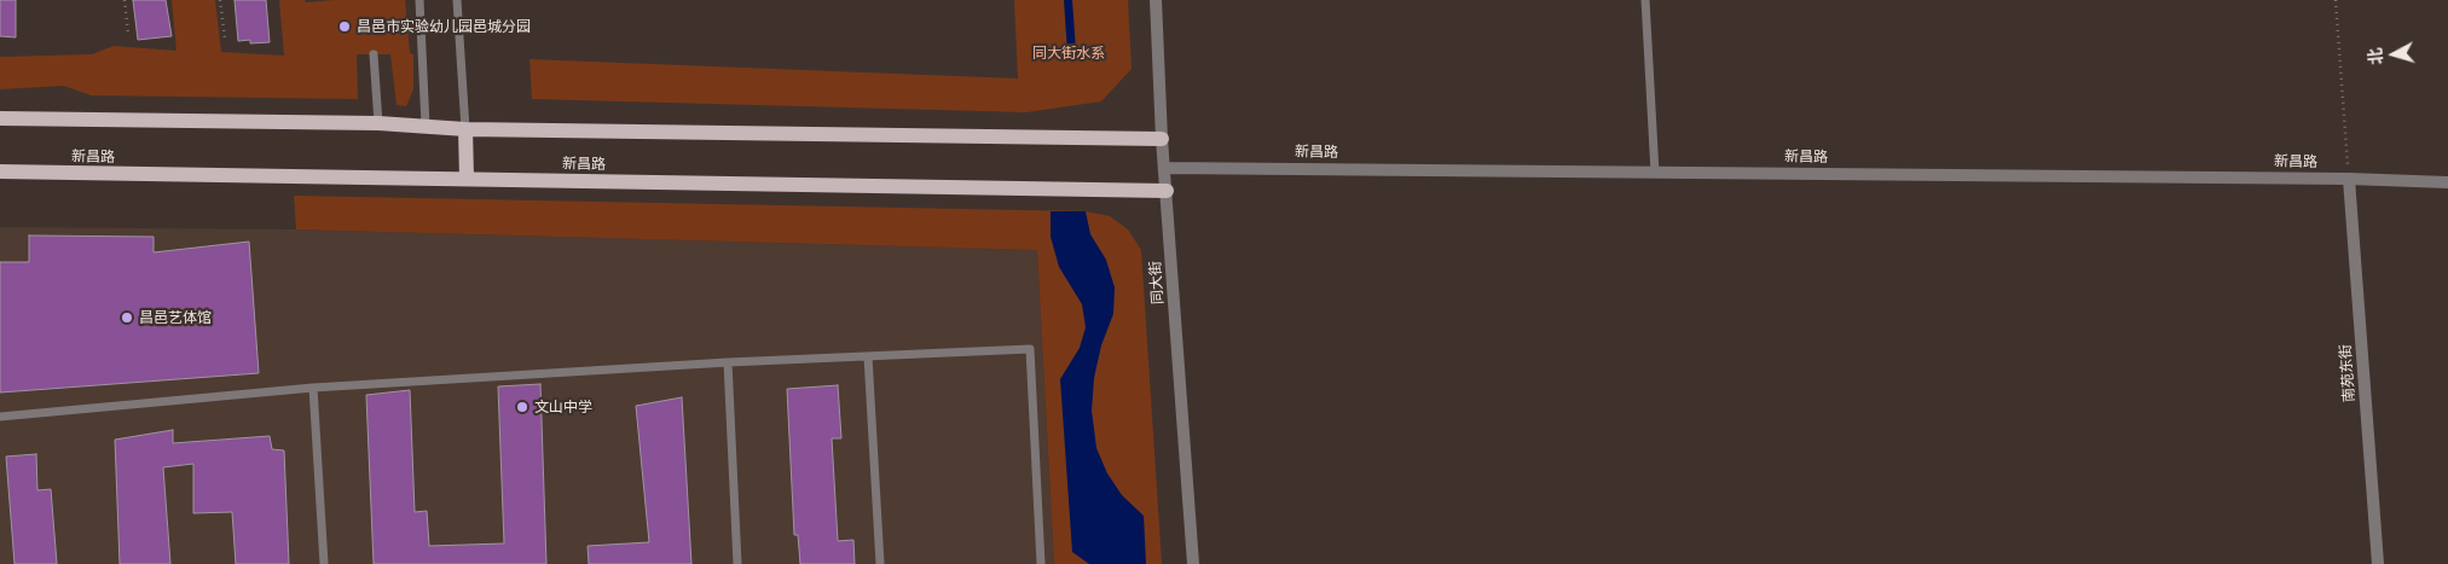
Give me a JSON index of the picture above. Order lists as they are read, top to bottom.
{
  "streets": {
    "main road": ["新昌路"],
    "street": ["同大街", "南苑东街"]
  },
  "crossings": [
    ["新昌路", "同大街"],
    ["新昌路", "南苑东街"]
  ],
  "parks": ["同大街水系"],
  "places": ["昌邑市实验幼儿园邑城分园", "昌邑艺体馆", "文山中学"],
  "north": "left"
}
